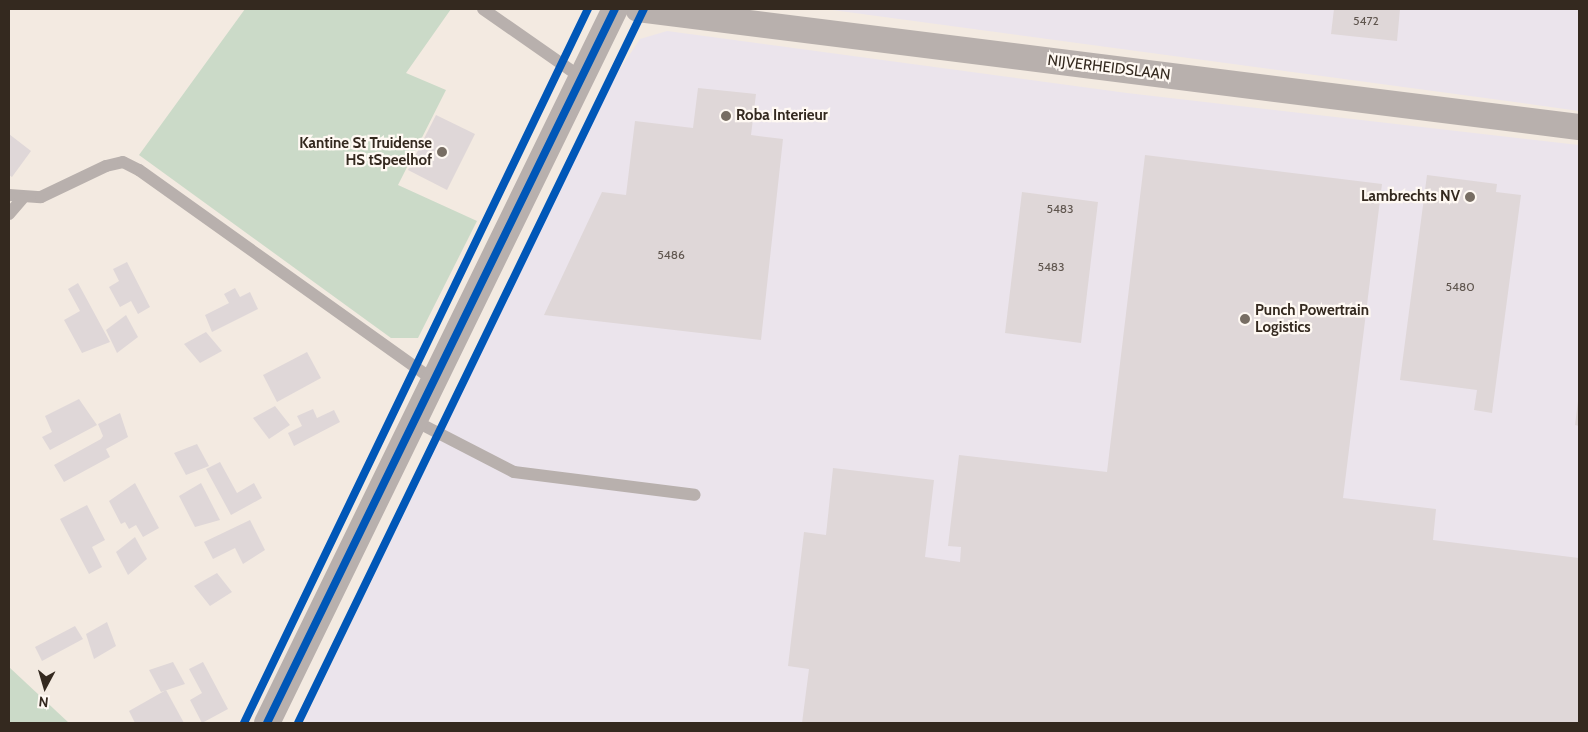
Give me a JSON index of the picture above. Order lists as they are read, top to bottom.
{
  "streets": {
    "street": ["NIJVERHEIDSLAAN"]
  },
  "places": [
    "Roba Interieur",
    "Kantine St Truidense HS tSpeelhof",
    "Lambrechts NV",
    "Punch Powertrain Logistics"
  ],
  "house_numbers": [
    "5472",
    "5483",
    "5486",
    "5483",
    "5480"
  ],
  "north": "bottom"
}
